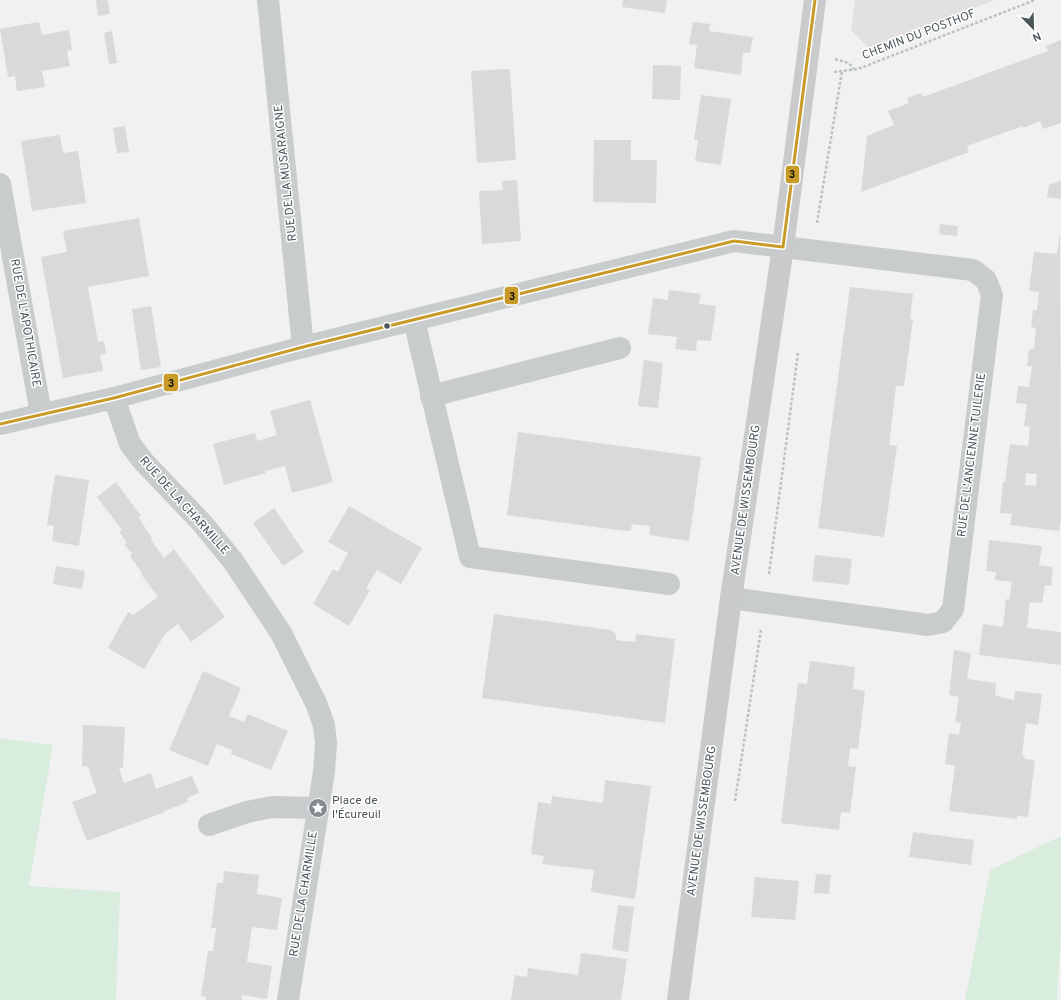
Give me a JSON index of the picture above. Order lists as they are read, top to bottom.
{
  "streets": {
    "main road": ["AVENUE DE WISSEMBOURG"],
    "street": [
      "RUE DE LA MUSARAIGNE",
      "RUE DE L'APOTHICAIRE",
      "RUE DE L'ANCIENNE TUILERIE",
      "RUE DE LA CHARMILLE"
    ],
    "path": ["CHEMIN DU POSTHOF"]
  },
  "crossings": [
    ["CHEMIN DU POSTHOF", "AVENUE DE WISSEMBOURG"],
    ["RUE DE LA MUSARAIGNE", "RUE DE L'ANCIENNE TUILERIE"],
    ["RUE DE L'APOTHICAIRE", "RUE DE L'ANCIENNE TUILERIE"],
    ["RUE DE L'ANCIENNE TUILERIE", "AVENUE DE WISSEMBOURG"],
    ["RUE DE L'ANCIENNE TUILERIE", "RUE DE LA CHARMILLE"]
  ],
  "places": {
    "place": ["Place de l'Écureuil"]
  },
  "lines": ["transit line 3"],
  "north": "bottom right"
}
